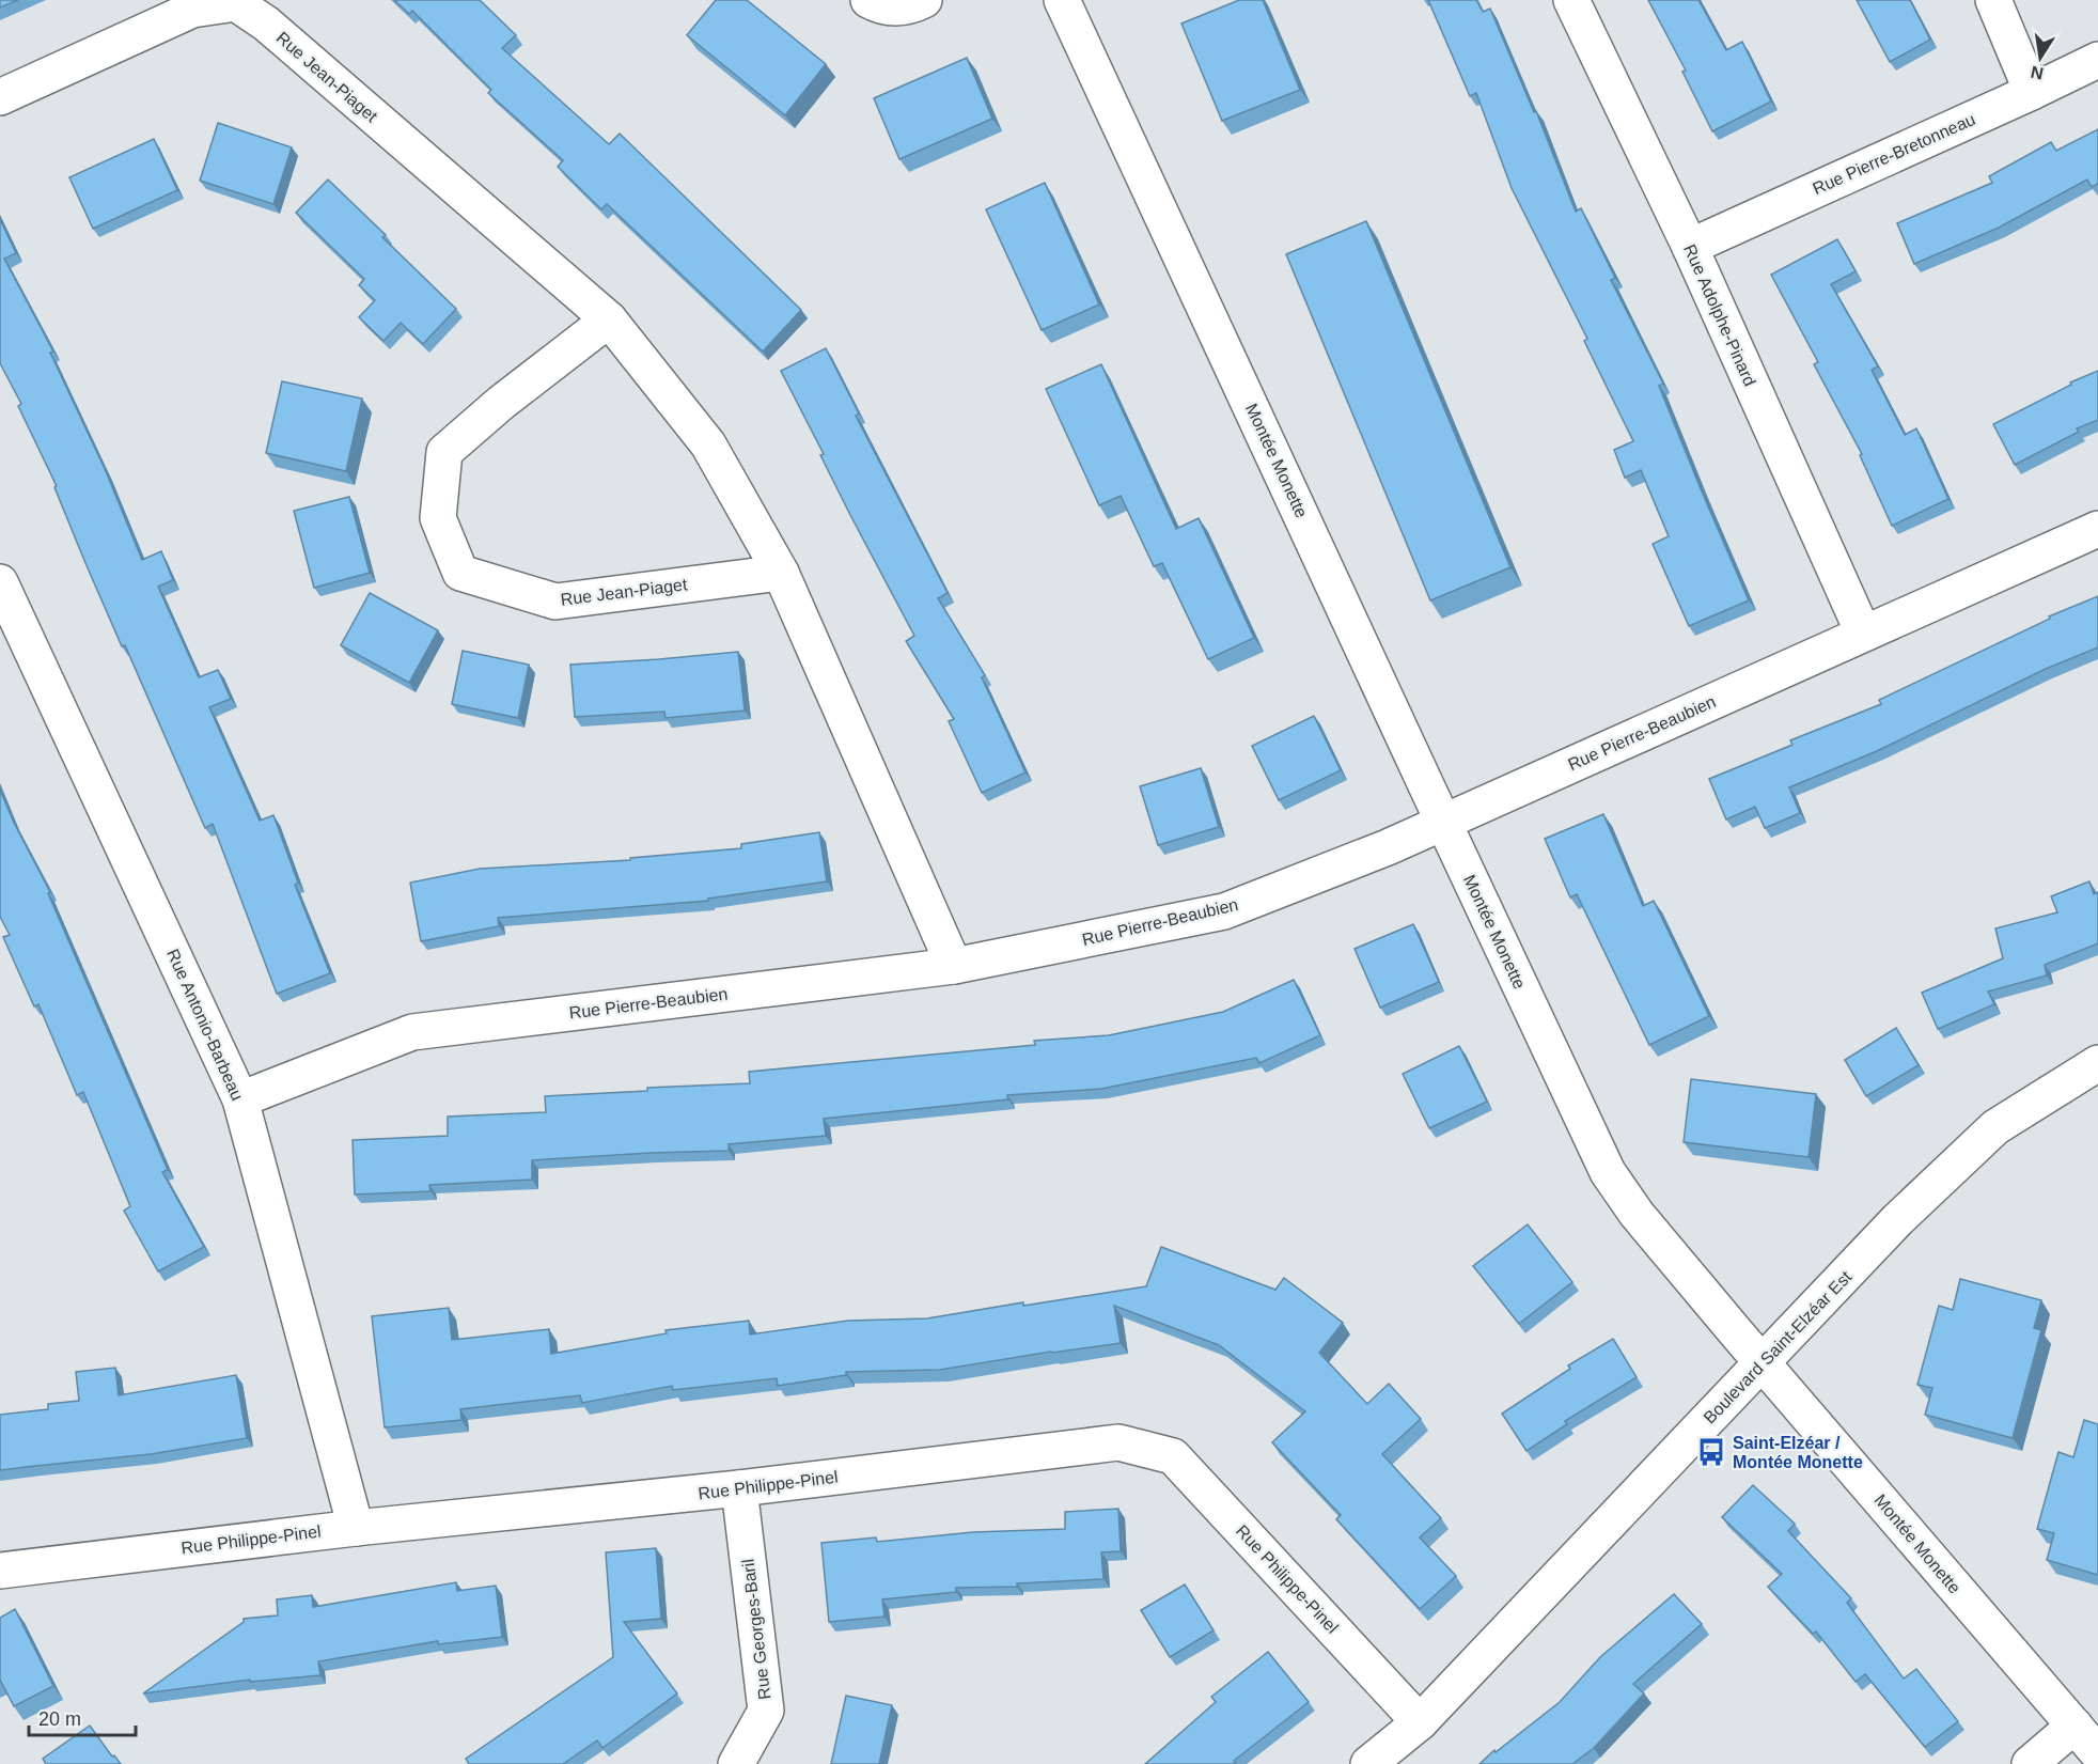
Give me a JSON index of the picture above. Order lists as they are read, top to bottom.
{
  "streets": {
    "street": [
      "Rue Jean-Piaget",
      "Rue Pierre-Bretonneau",
      "Rue Adolphe-Pinard",
      "Montée Monette",
      "Rue Pierre-Beaubien",
      "Rue Antonio-Barbeau",
      "Boulevard Saint-Elzéar Est",
      "Rue Philippe-Pinel",
      "Rue Georges-Baril"
    ]
  },
  "crossings": [
    ["Rue Jean-Piaget", "Rue Pierre-Beaubien"],
    ["Rue Pierre-Bretonneau", "Rue Adolphe-Pinard"],
    ["Rue Adolphe-Pinard", "Rue Pierre-Beaubien"],
    ["Montée Monette", "Rue Pierre-Beaubien"],
    ["Montée Monette", "Boulevard Saint-Elzéar Est"],
    ["Rue Pierre-Beaubien", "Rue Antonio-Barbeau"],
    ["Rue Antonio-Barbeau", "Rue Philippe-Pinel"],
    ["Boulevard Saint-Elzéar Est", "Rue Philippe-Pinel"],
    ["Rue Philippe-Pinel", "Rue Georges-Baril"]
  ],
  "places": {
    "bus stop": ["Saint-Elzéar / Montée Monette"]
  },
  "scale_bar": "20 m",
  "north": "bottom"
}
